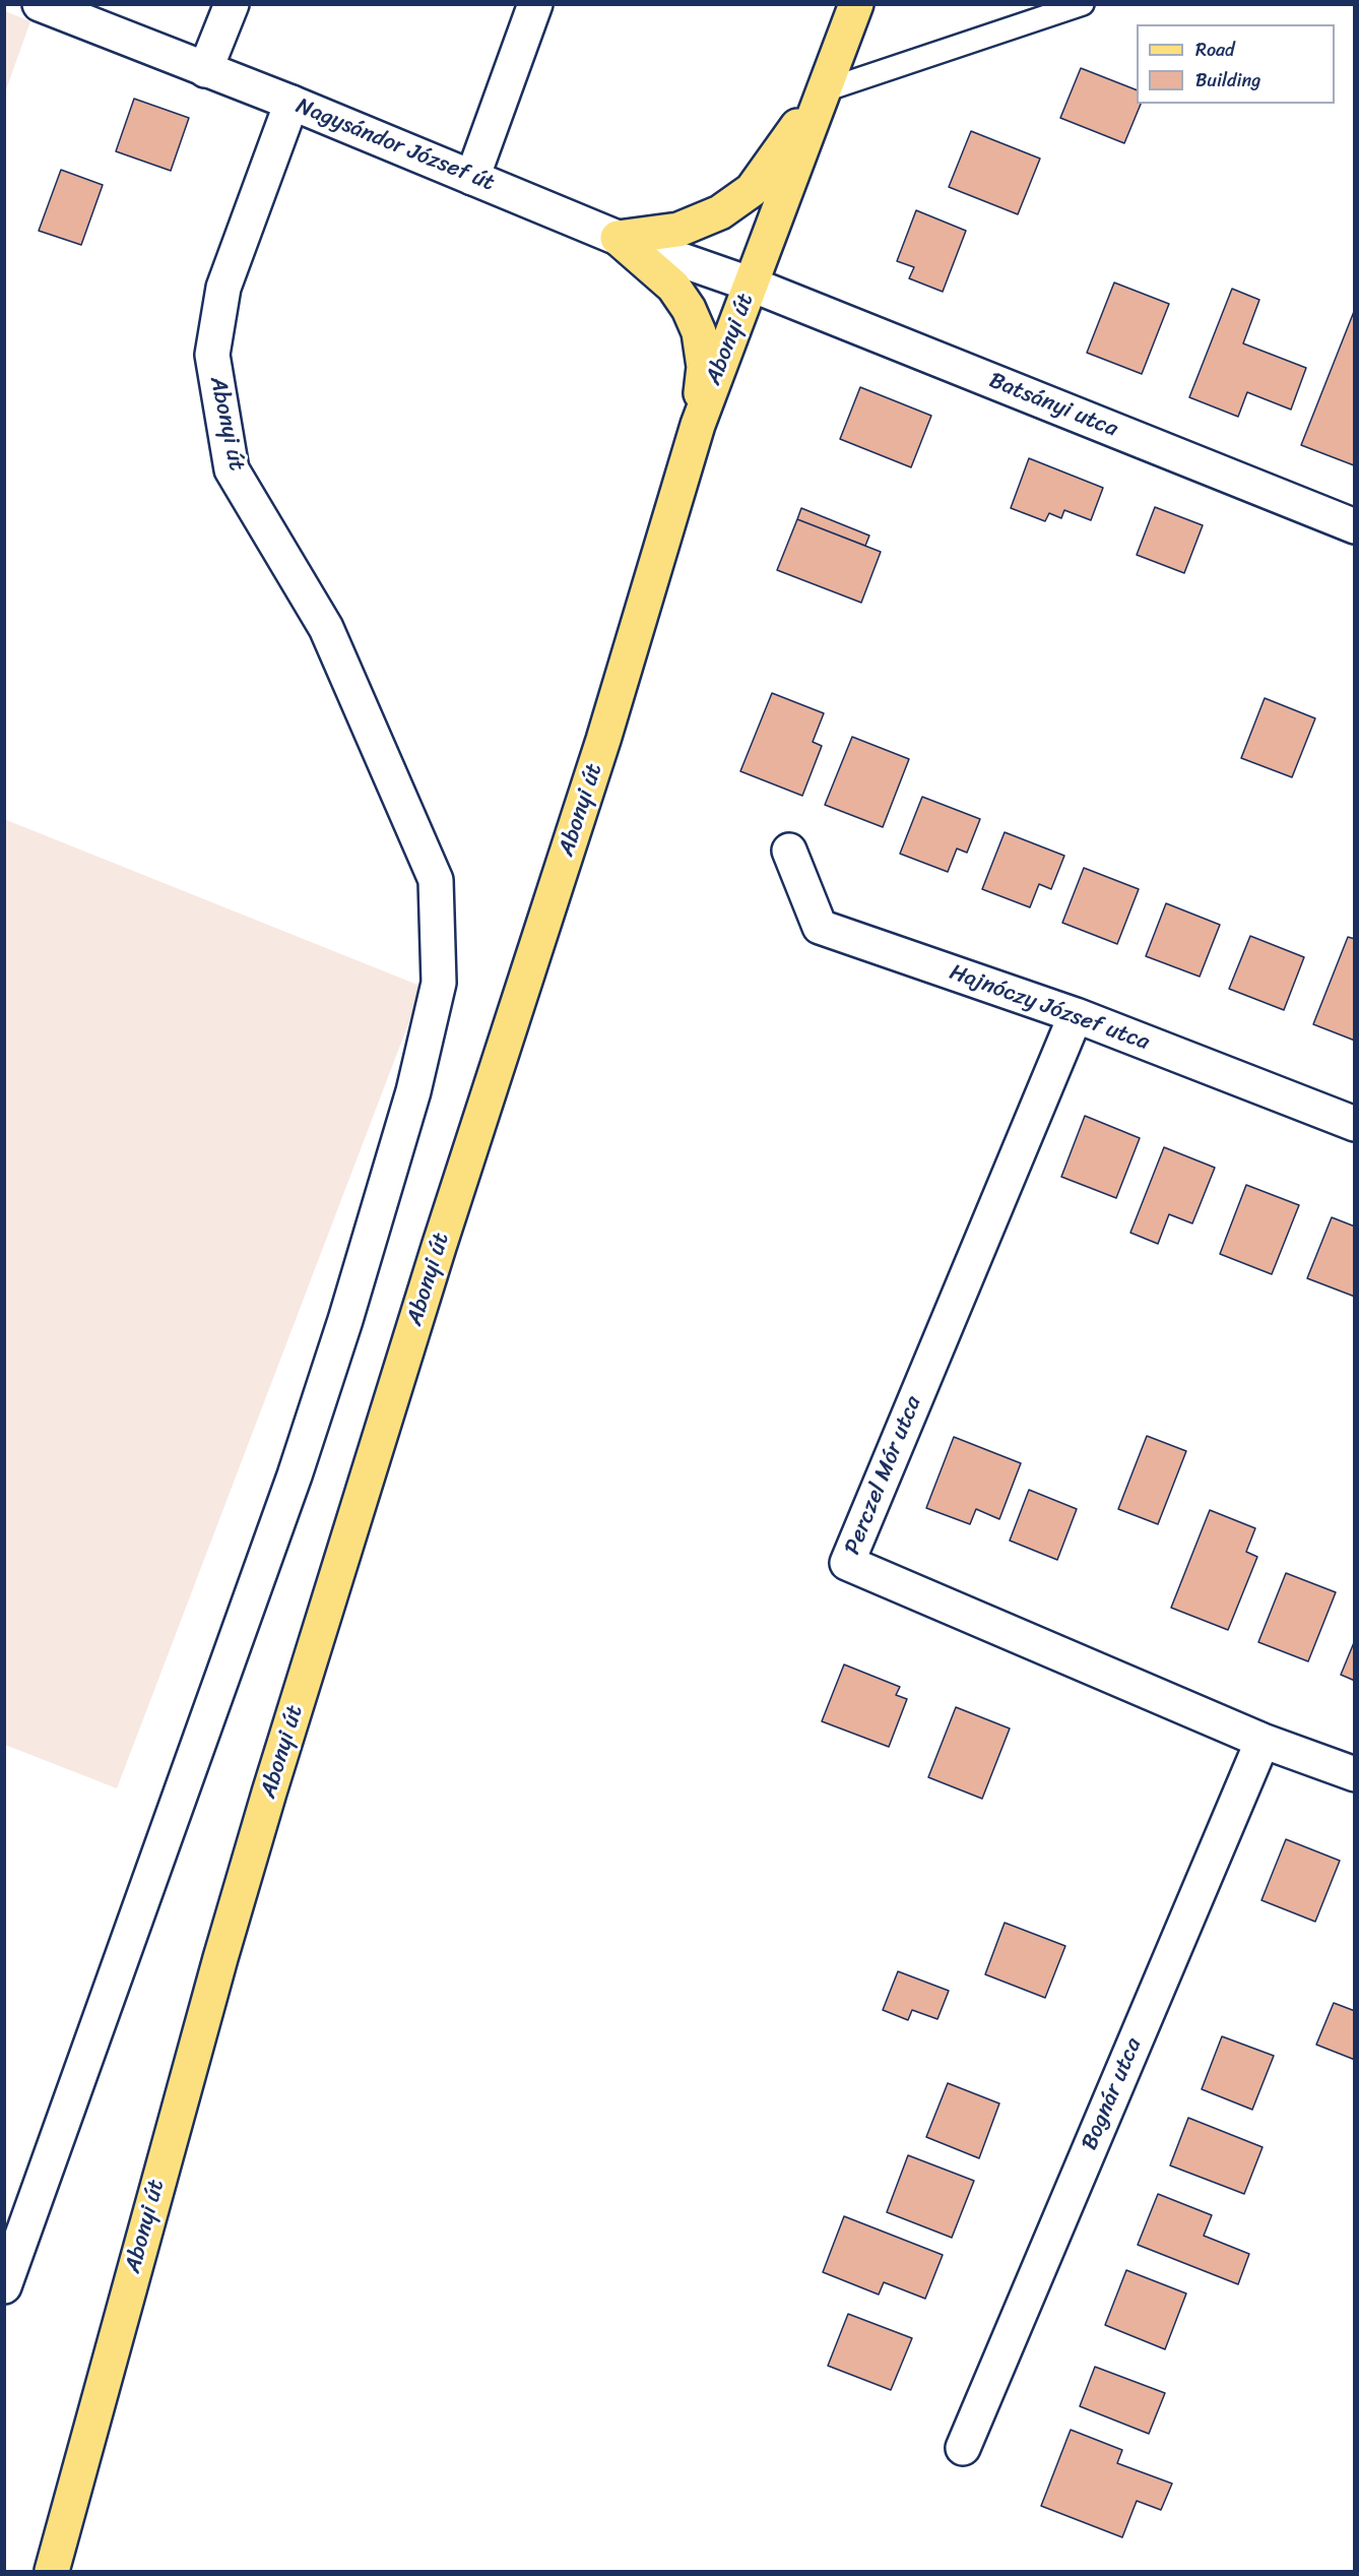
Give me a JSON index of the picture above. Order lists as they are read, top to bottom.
{
  "streets": {
    "main road": ["Abonyi út"],
    "street": [
      "Nagysándor József út",
      "Batsányi utca",
      "Hajnóczy József utca",
      "Perczel Mór utca",
      "Bognár utca"
    ]
  },
  "crossings": [
    ["Nagysándor József út", "Abonyi út"],
    ["Nagysándor József út", "Batsányi utca"],
    ["Abonyi út", "Batsányi utca"],
    ["Hajnóczy József utca", "Perczel Mór utca"],
    ["Perczel Mór utca", "Bognár utca"]
  ],
  "legend": ["Road", "Building"]
}
